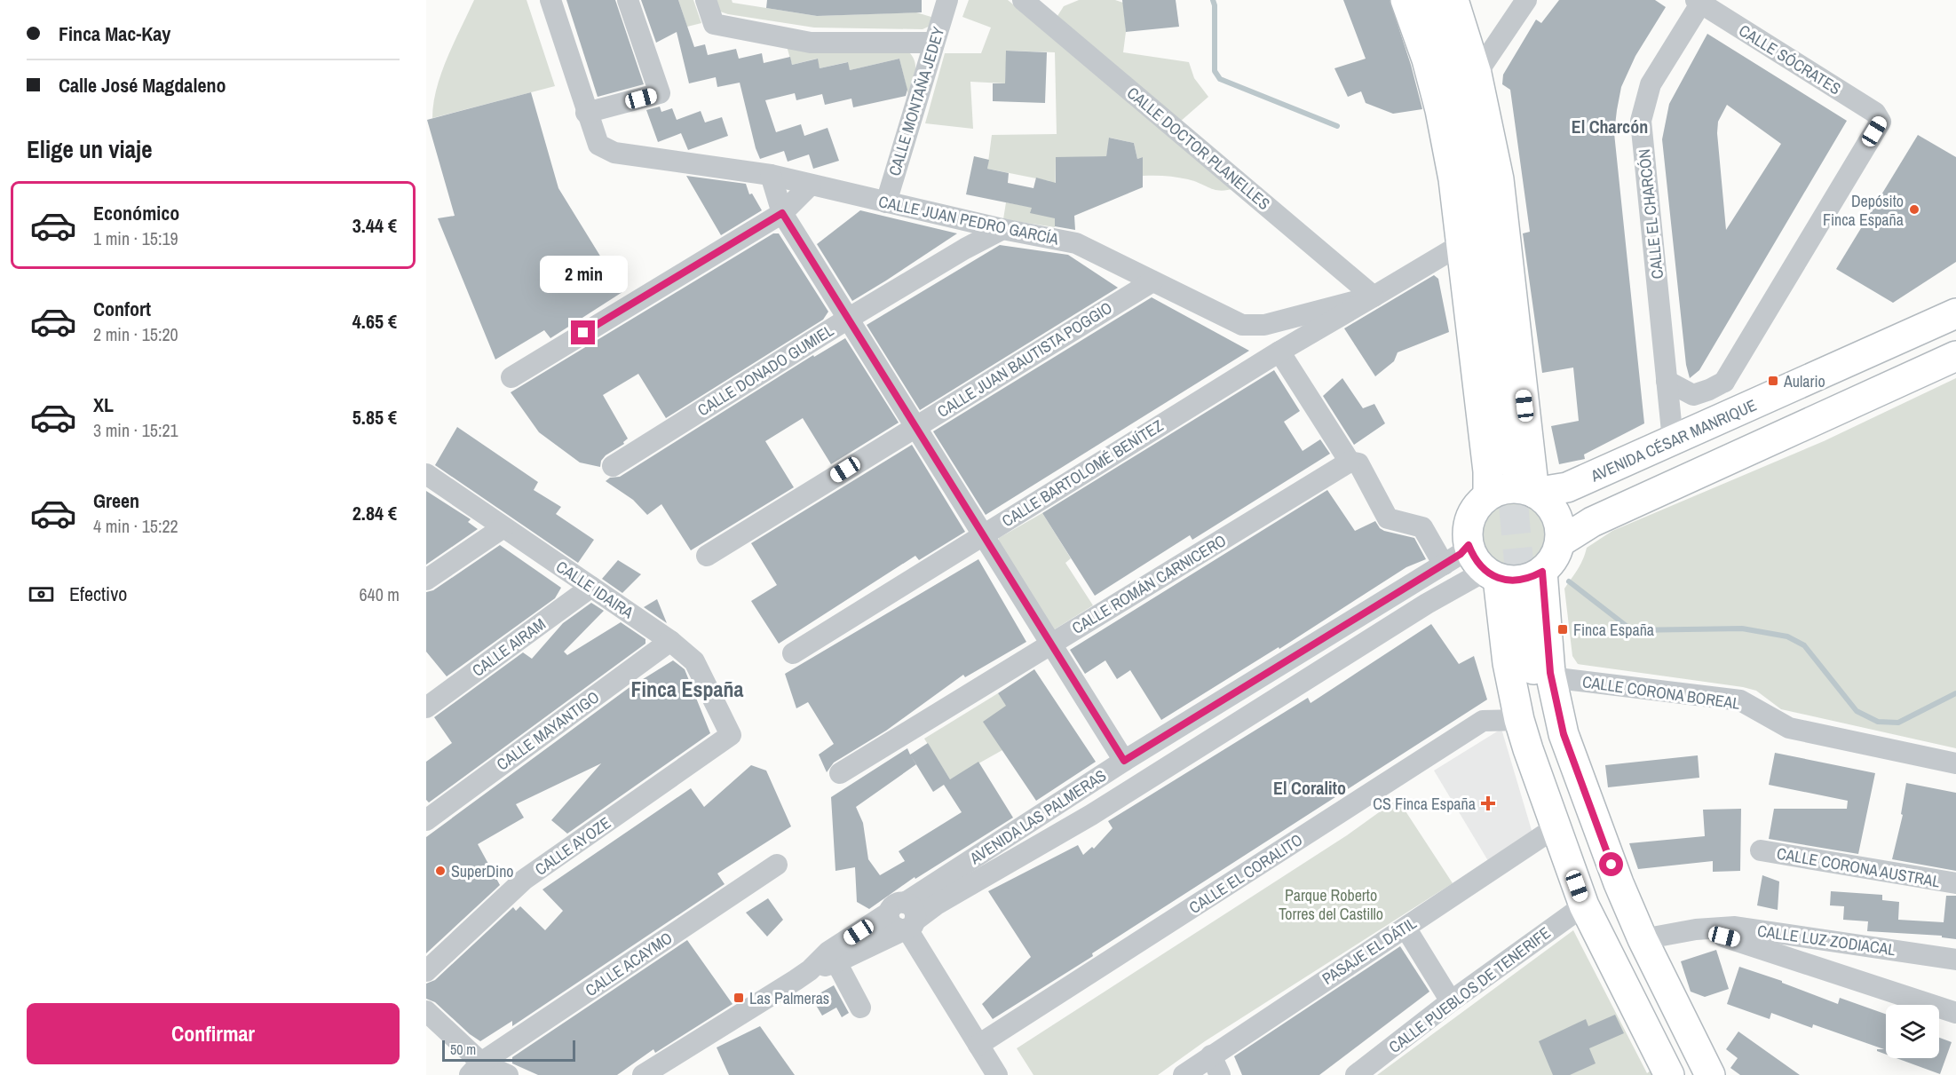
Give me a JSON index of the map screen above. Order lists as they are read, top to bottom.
{
  "streets": {
    "main road": ["AVENIDA CÉSAR MANRIQUE"],
    "street": [
      "CALLE SÓCRATES",
      "CALLE MONTAÑA JEDEY",
      "CALLE DOCTOR PLANELLES",
      "CALLE EL CHARCÓN",
      "CALLE JUAN PEDRO GARCÍA",
      "CALLE JUAN BAUTISTA POGGIO",
      "CALLE DONADO GUMIEL",
      "CALLE BARTOLOMÉ BENÍTEZ",
      "CALLE ROMÁN CARNICERO",
      "CALLE IDAIRA",
      "CALLE AIRAM",
      "CALLE CORONA BOREAL",
      "CALLE MAYANTIGO",
      "AVENIDA LAS PALMERAS",
      "CALLE AYOZE",
      "CALLE CORONA AUSTRAL",
      "CALLE EL CORALITO",
      "CALLE LUZ ZODIACAL",
      "PASAJE EL DÁTIL",
      "CALLE ACAYMO",
      "CALLE PUEBLOS DE TENERIFE"
    ]
  },
  "crossings": [
    ["CALLE SÓCRATES", "CALLE EL CHARCÓN"],
    ["CALLE MONTAÑA JEDEY", "CALLE JUAN PEDRO GARCÍA"],
    ["CALLE DOCTOR PLANELLES", "CALLE JUAN PEDRO GARCÍA"],
    ["CALLE DOCTOR PLANELLES", "CALLE BARTOLOMÉ BENÍTEZ"],
    ["CALLE EL CHARCÓN", "AVENIDA CÉSAR MANRIQUE"],
    ["CALLE JUAN PEDRO GARCÍA", "CALLE JUAN BAUTISTA POGGIO"],
    ["CALLE JUAN PEDRO GARCÍA", "CALLE DONADO GUMIEL"],
    ["CALLE JUAN PEDRO GARCÍA", "CALLE BARTOLOMÉ BENÍTEZ"],
    ["AVENIDA CÉSAR MANRIQUE", "AVENIDA LAS PALMERAS"],
    ["CALLE IDAIRA", "CALLE AIRAM"],
    ["CALLE IDAIRA", "CALLE MAYANTIGO"],
    ["CALLE IDAIRA", "CALLE AYOZE"]
  ],
  "districts": ["El Charcón", "Finca España", "El Coralito"],
  "parks": ["Parque Roberto Torres del Castillo"],
  "places": {
    "other": ["Depósito Finca España", "SuperDino"],
    "transit": ["Aulario", "Finca España", "Las Palmeras"],
    "health": ["CS Finca España"]
  },
  "scale_bar": "50 m",
  "page": {
    "banner": ["Finca Mac-Kay", "Calle José Magdaleno"],
    "heading": "Elige un viaje",
    "list": [
      {
        "name": "Económico",
        "note": "1 min · 15:19",
        "value": "3.44 €"
      },
      {
        "name": "Confort",
        "note": "2 min · 15:20",
        "value": "4.65 €"
      },
      {
        "name": "XL",
        "note": "3 min · 15:21",
        "value": "5.85 €"
      },
      {
        "name": "Green",
        "note": "4 min · 15:22",
        "value": "2.84 €"
      }
    ],
    "bubble": "2 min",
    "pay": ["Efectivo", "640 m"],
    "buttons": "Confirmar",
    "scale": "50 m"
  }
}
